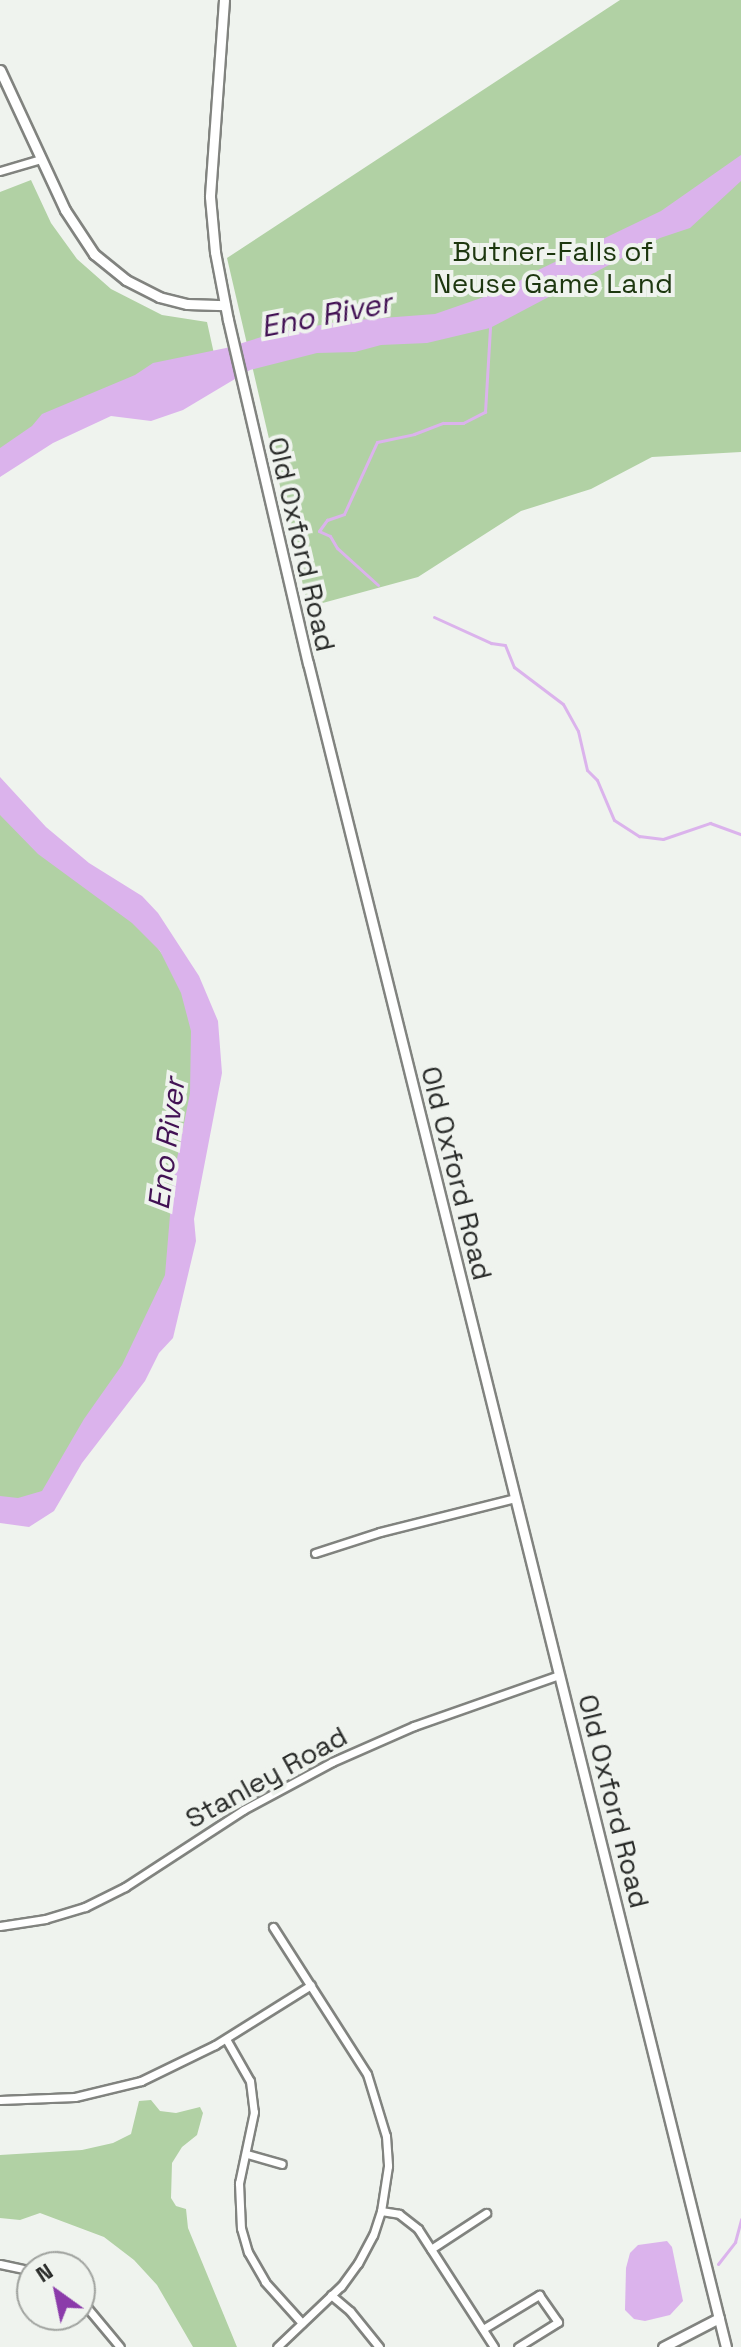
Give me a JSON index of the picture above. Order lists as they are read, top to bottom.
{
  "streets": {
    "street": ["Old Oxford Road", "Stanley Road"]
  },
  "crossings": [
    ["Old Oxford Road", "Stanley Road"]
  ],
  "water": ["Eno River"],
  "parks": ["Butner-Falls of Neuse Game Land"],
  "north": "top left"
}
